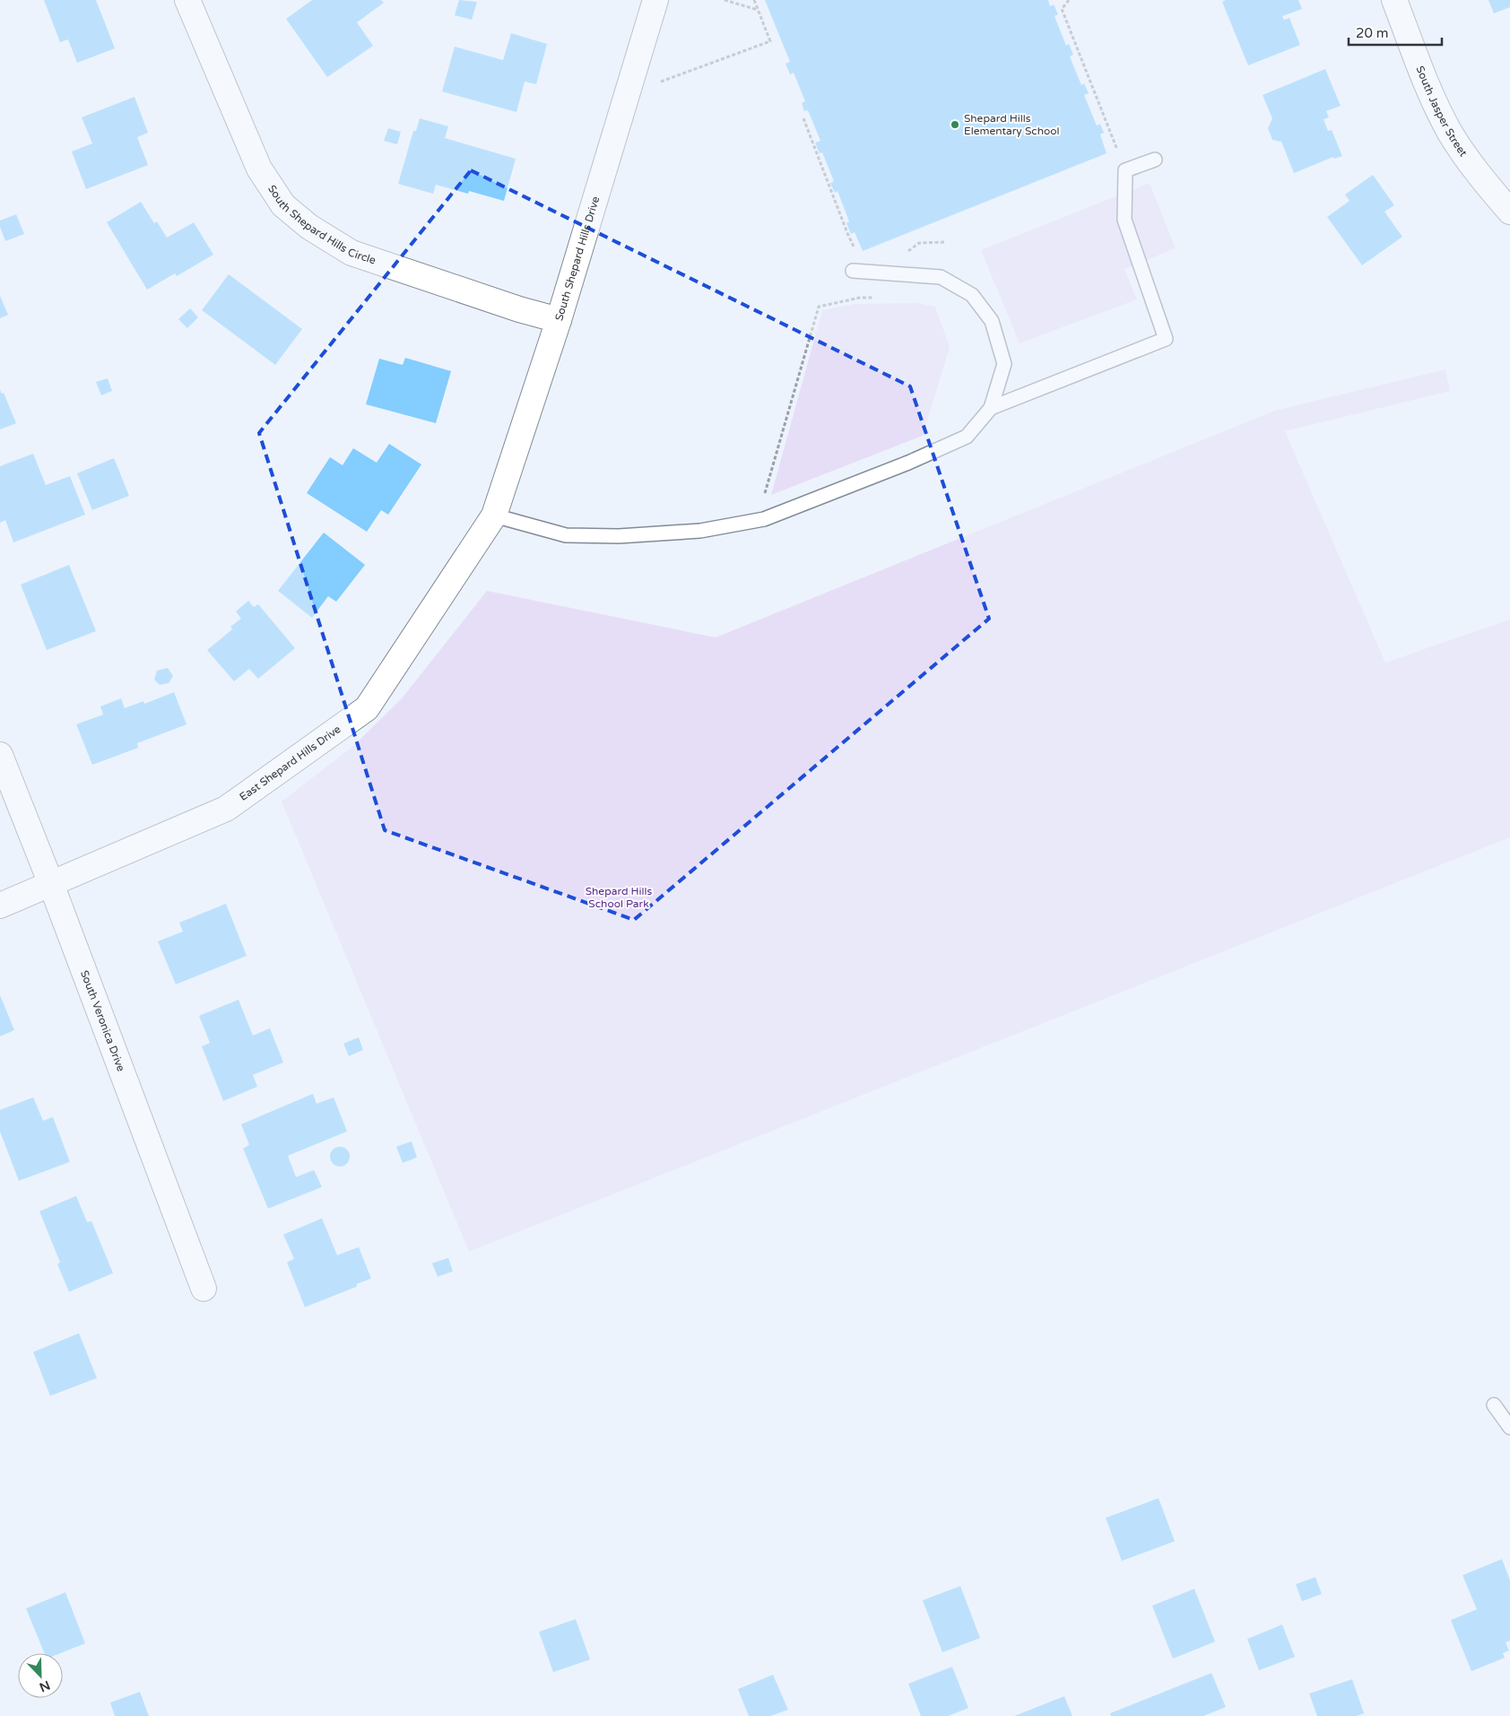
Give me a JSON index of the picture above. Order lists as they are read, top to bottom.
{
  "streets": {
    "street": [
      "South Jasper Street",
      "South Shepard Hills Circle",
      "South Shepard Hills Drive",
      "East Shepard Hills Drive",
      "South Veronica Drive"
    ]
  },
  "crossings": [
    ["South Shepard Hills Circle", "South Shepard Hills Drive"],
    ["South Shepard Hills Drive", "East Shepard Hills Drive"],
    ["East Shepard Hills Drive", "South Veronica Drive"]
  ],
  "parks": ["Shepard Hills School Park"],
  "places": ["Shepard Hills Elementary School"],
  "scale_bar": "20 m",
  "north": "bottom right"
}
